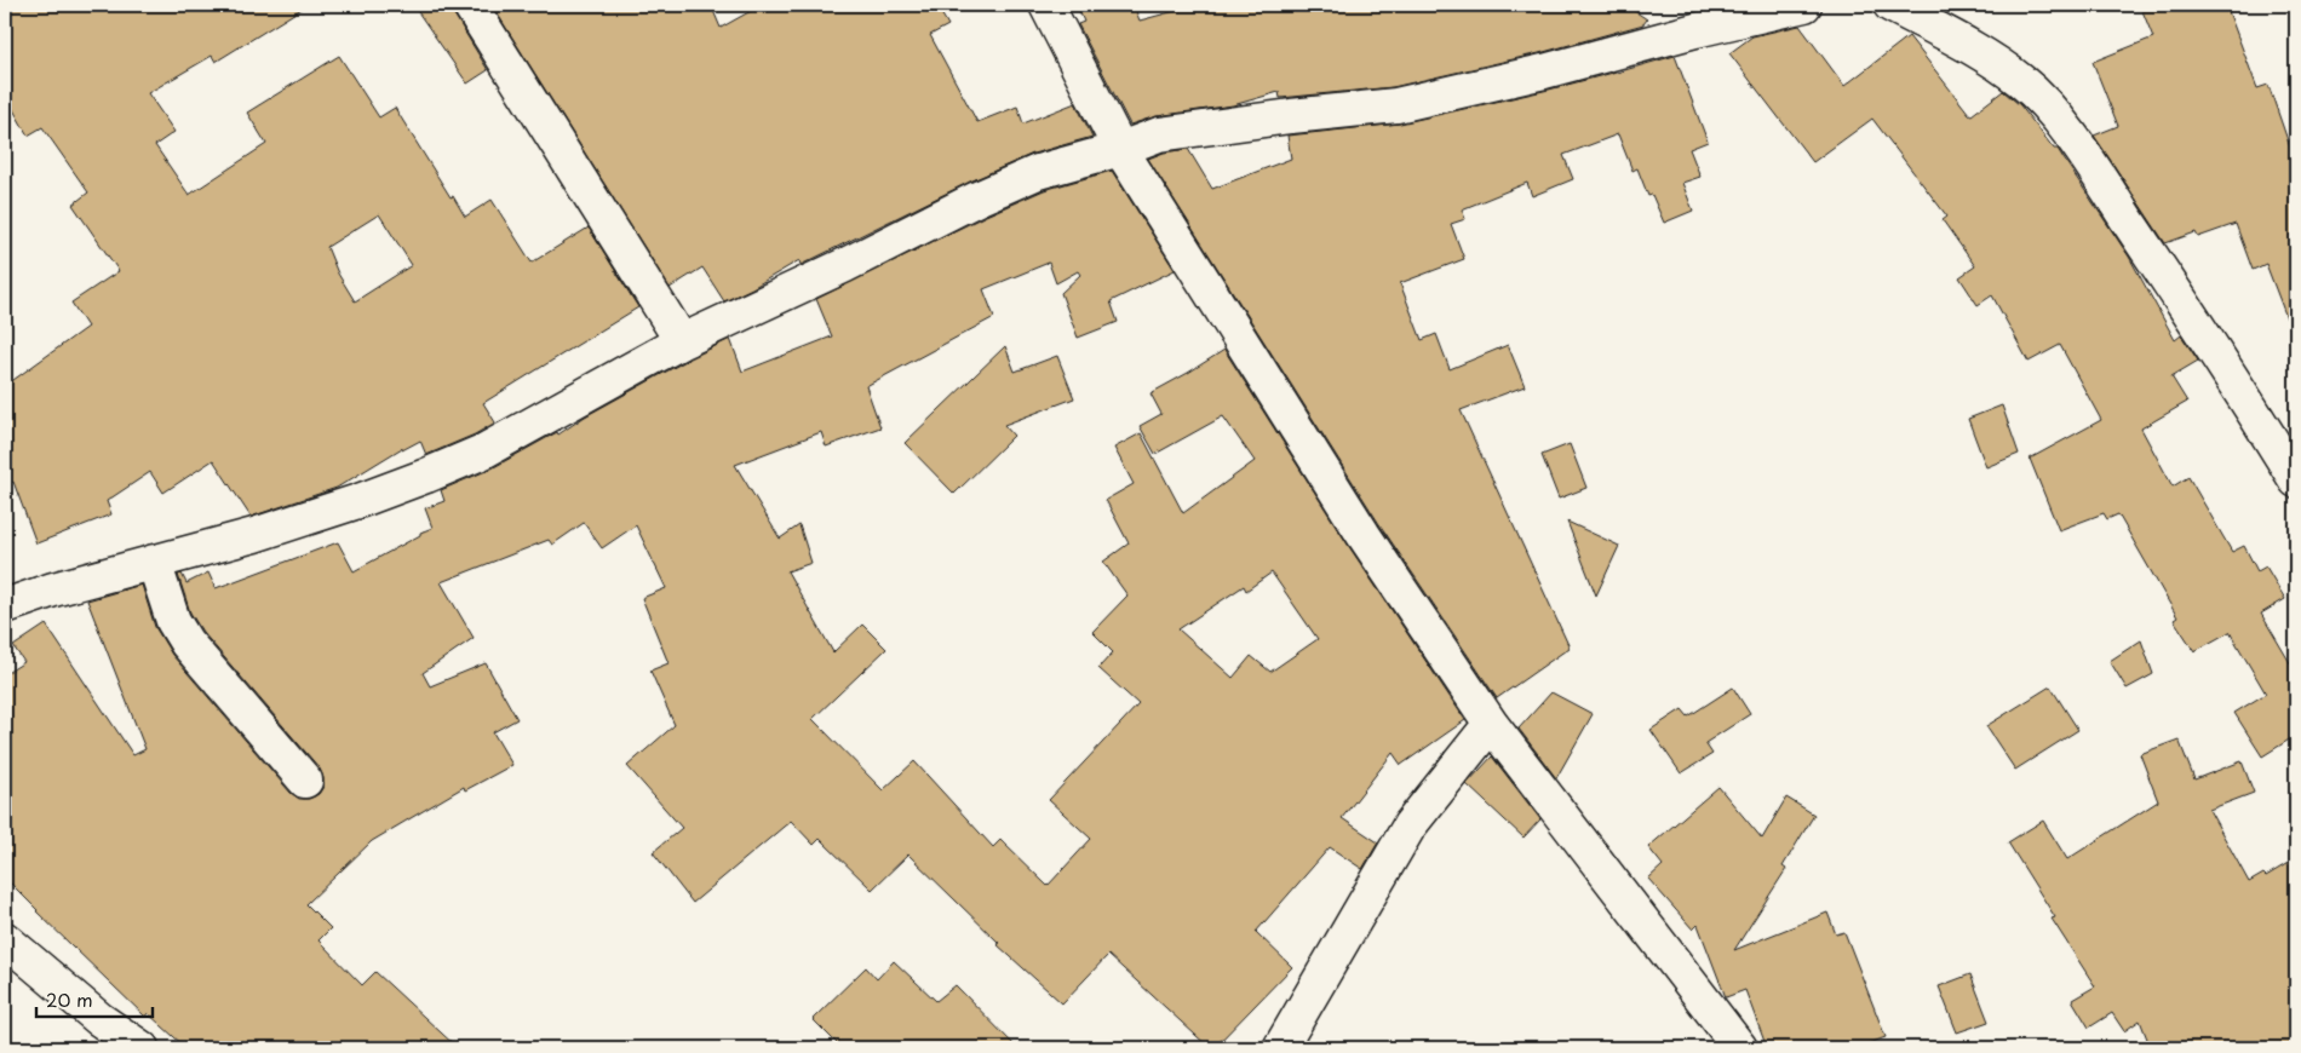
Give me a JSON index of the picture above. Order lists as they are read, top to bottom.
{
  "scale_bar": "20 m"
}
